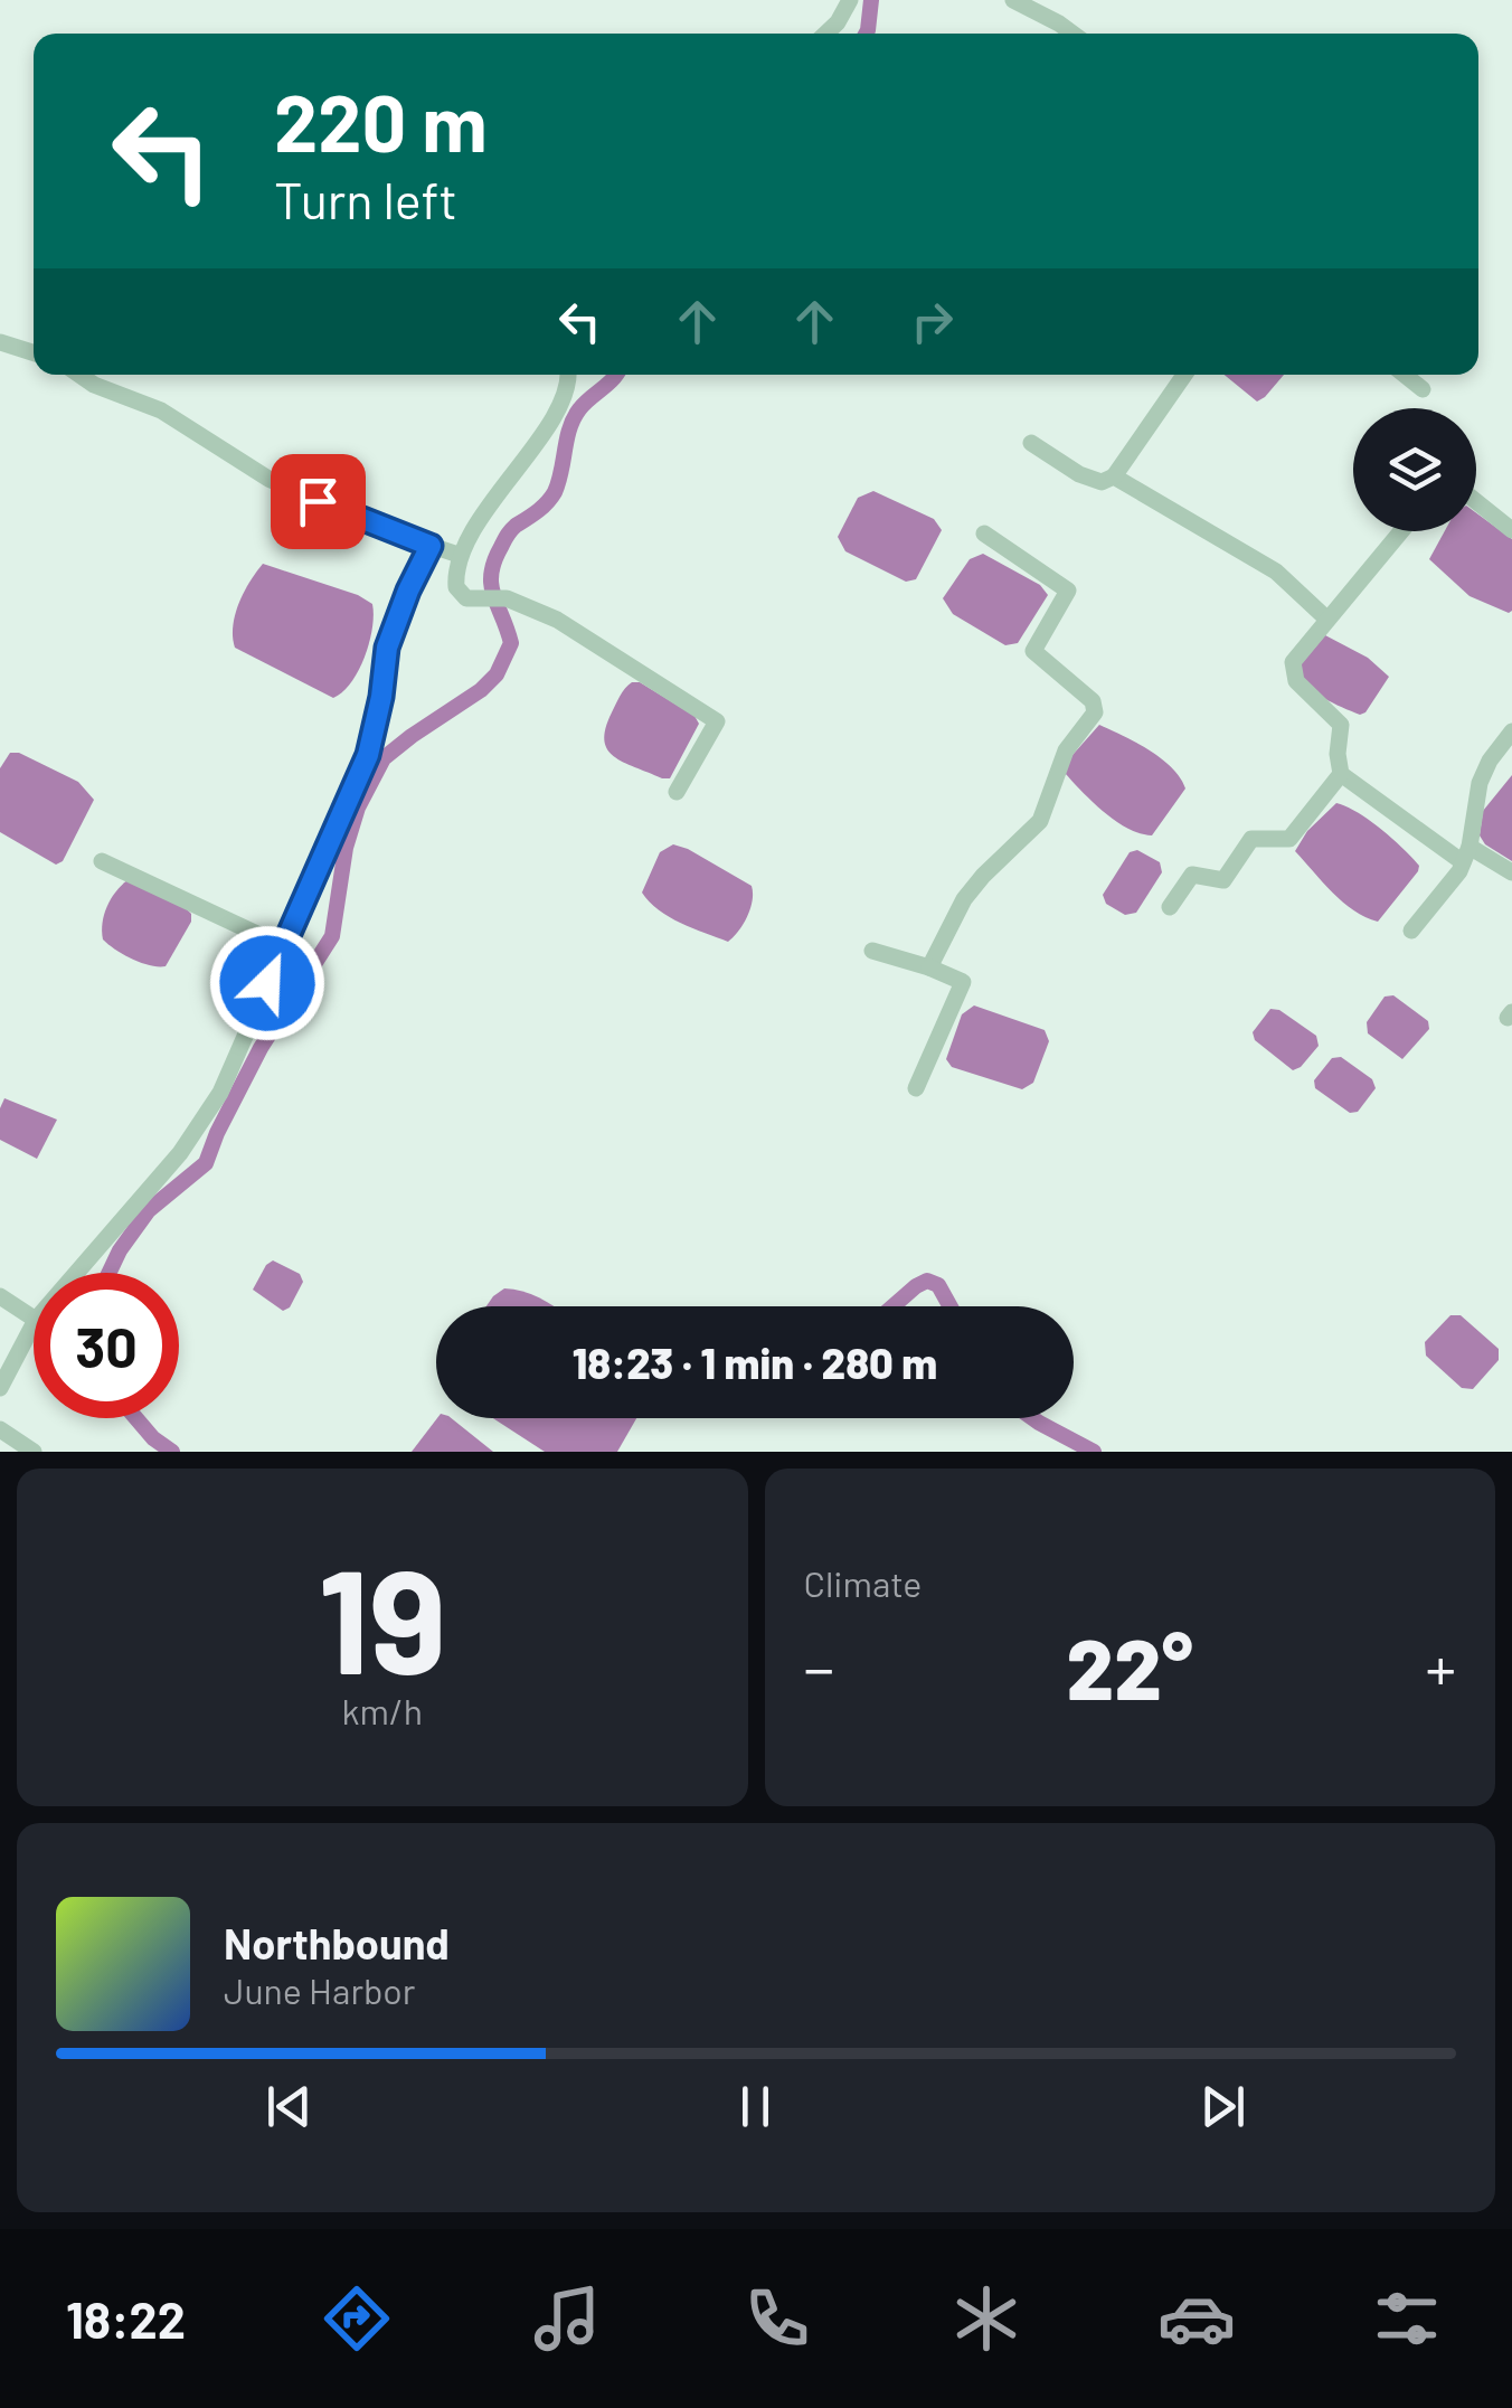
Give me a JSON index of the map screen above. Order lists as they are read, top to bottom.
{
  "page": {
    "turn": ["220 m", "Turn left"],
    "limit": "30",
    "trip": "18:23 · 1 min · 280 m",
    "tile": [
      ["19", "km/h"],
      "Climate"
    ],
    "heat": ["−", "22°", "+"],
    "song": ["Northbound", "June Harbor"],
    "tabs": "18:22"
  }
}
